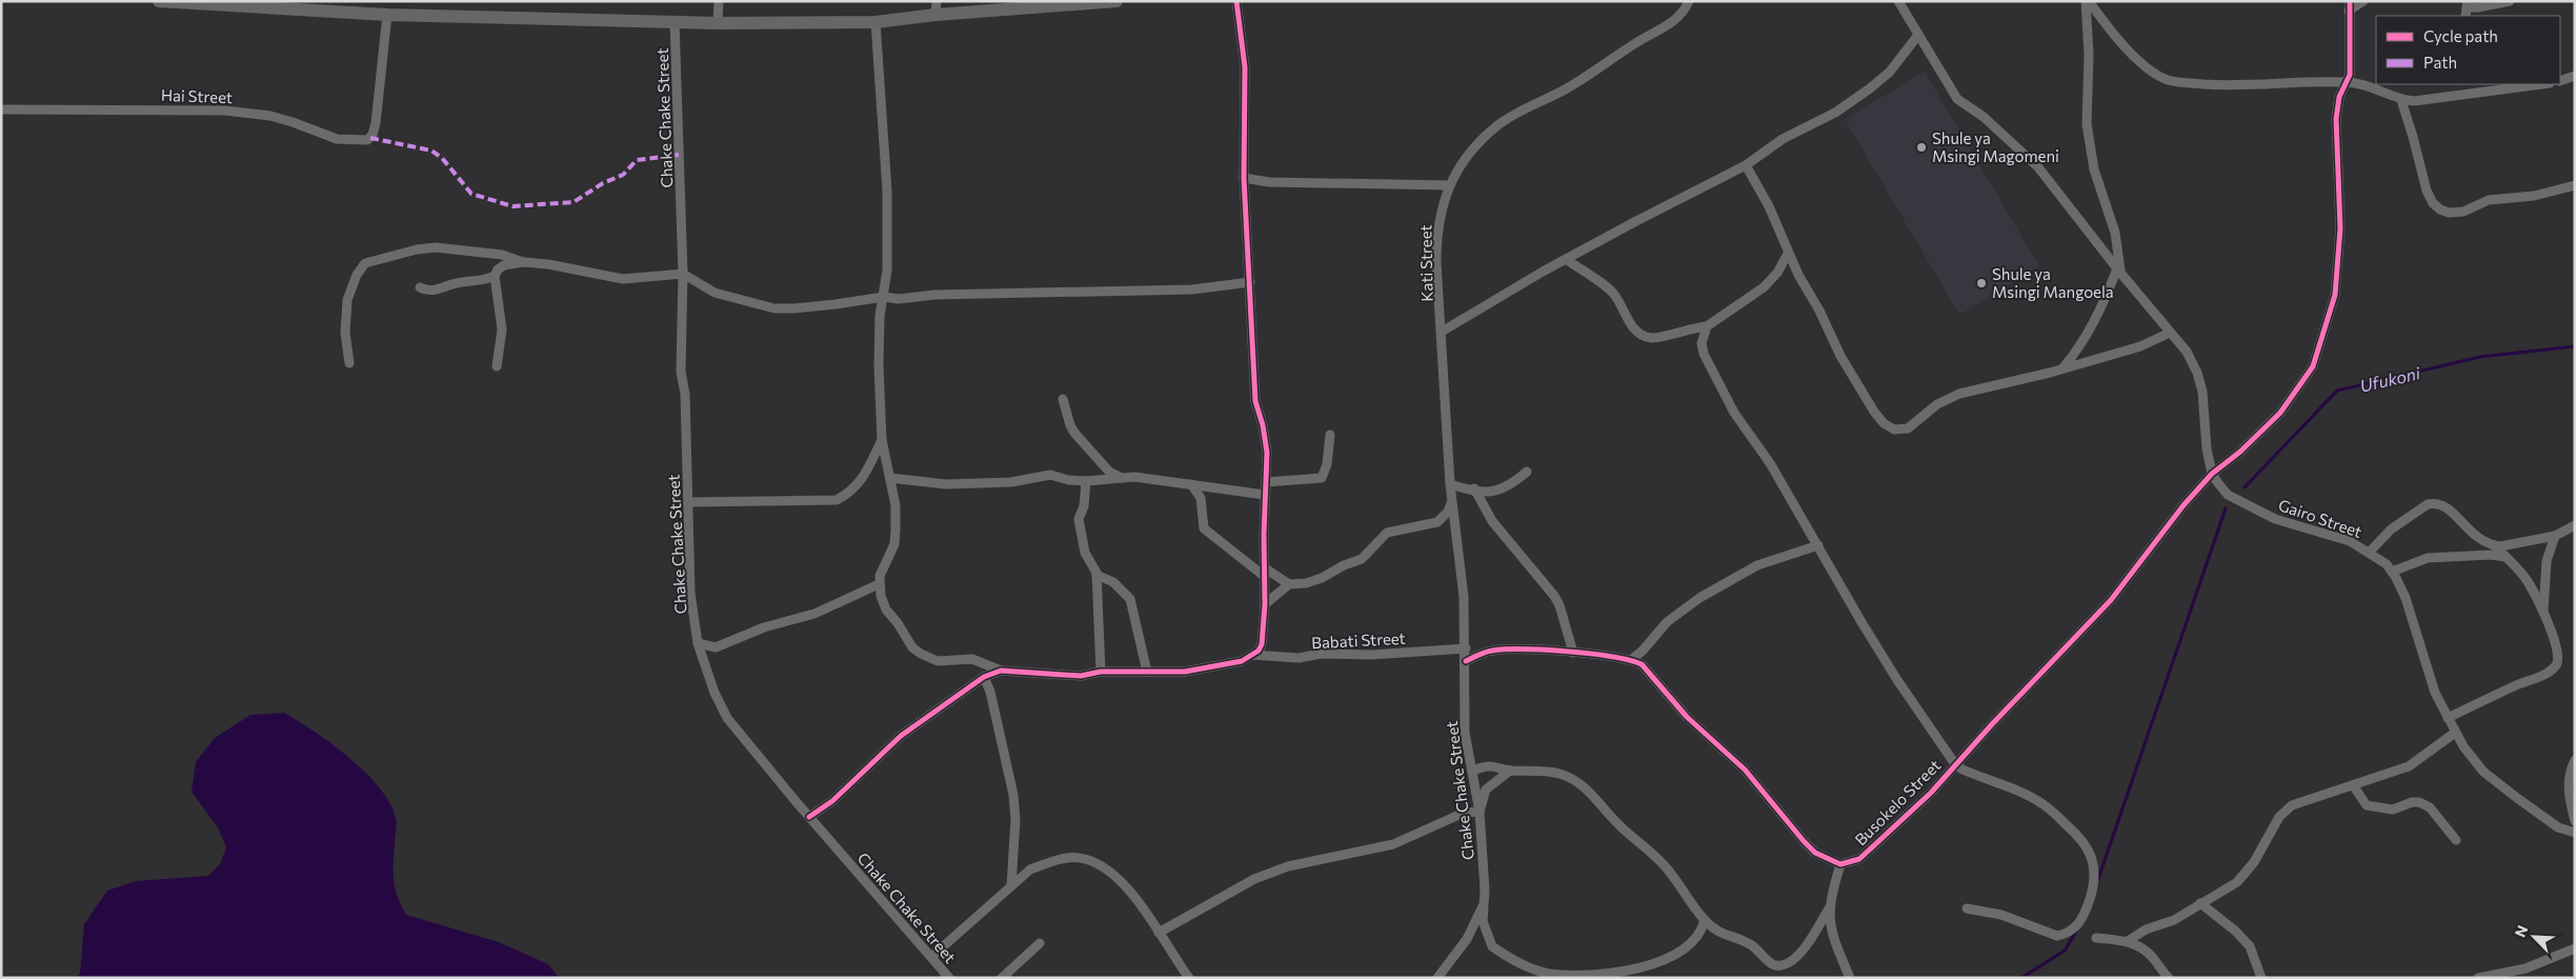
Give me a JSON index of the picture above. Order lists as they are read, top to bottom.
{
  "streets": {
    "street": [
      "Hai Street",
      "Chake Chake Street",
      "Kati Street",
      "Gairo Street",
      "Babati Street",
      "Busokelo Street"
    ]
  },
  "crossings": [
    ["Chake Chake Street", "Kati Street"],
    ["Chake Chake Street", "Babati Street"],
    ["Kati Street", "Babati Street"],
    ["Gairo Street", "Busokelo Street"]
  ],
  "water": ["Ufukoni"],
  "places": ["Shule ya Msingi Magomeni", "Shule ya Msingi Mangoela"],
  "legend": ["Cycle path", "Path"],
  "north": "top left"
}
